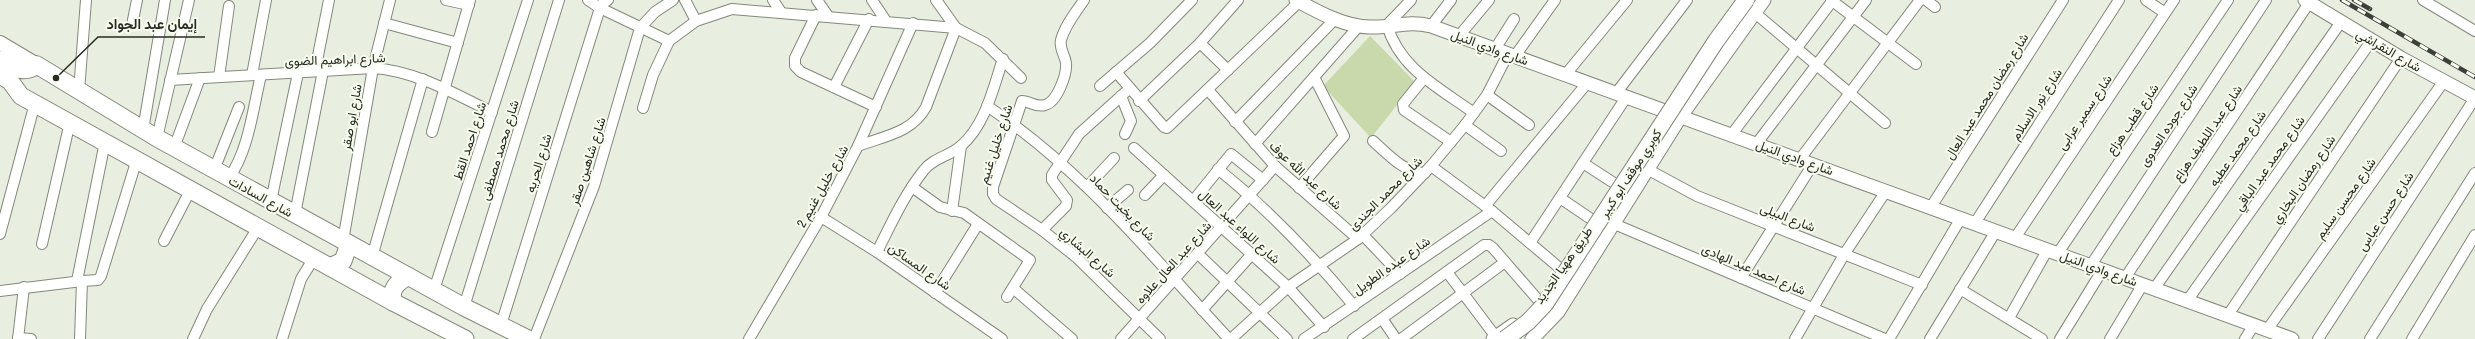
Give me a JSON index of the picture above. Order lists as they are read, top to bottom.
{
  "streets": {
    "highway": ["شارع السادات"],
    "main road": ["كوبري موقف ابو كبير"],
    "street": [
      "شارع وادي النيل",
      "شارع النقراشي",
      "شارع ابراهيم الضوى",
      "شارع رمضان محمد عبد العال",
      "شارع نور الاسلام",
      "شارع سمير عرابى",
      "شارع ابو صقر",
      "شارع قطب هزاع",
      "شارع جوده العدوى",
      "شارع عبد اللطيف هزاع",
      "شارع احمد القط",
      "شارع خليل غنيم",
      "شارع محمد عطيه",
      "شارع محمد مصطفى",
      "شارع شاهين صقر",
      "شارع الحريه",
      "شارع محمد عبد الباقي",
      "شارع عبد الله عوف",
      "شارع رمضان البخاري",
      "شارع خليل غنيم 2",
      "شارع محمد الجندى",
      "شارع محسن سليم",
      "شارع بخيت حماد",
      "شارع حسن عباس",
      "شارع البيلى",
      "شارع اللواء عبد العال",
      "شارع البشاري",
      "شارع عبد العال علاوه",
      "شارع عبده الطويل",
      "طريق ههيا الجديد",
      "شارع المساكن",
      "شارع احمد عبد الهادى"
    ]
  },
  "crossings": [
    ["شارع وادي النيل", "شارع رمضان محمد عبد العال"],
    ["شارع وادي النيل", "شارع نور الاسلام"],
    ["شارع وادي النيل", "شارع سمير عرابى"],
    ["شارع وادي النيل", "شارع قطب هزاع"],
    ["شارع وادي النيل", "شارع جوده العدوى"],
    ["شارع وادي النيل", "شارع عبد اللطيف هزاع"],
    ["شارع وادي النيل", "شارع محمد عطيه"],
    ["شارع وادي النيل", "شارع محمد عبد الباقي"],
    ["شارع وادي النيل", "شارع رمضان البخاري"],
    ["شارع وادي النيل", "شارع محمد الجندى"],
    ["شارع وادي النيل", "شارع محسن سليم"],
    ["شارع وادي النيل", "شارع عبده الطويل"],
    ["شارع وادي النيل", "طريق ههيا الجديد"],
    ["شارع النقراشي", "شارع عبد اللطيف هزاع"],
    ["شارع النقراشي", "شارع محمد عطيه"],
    ["شارع النقراشي", "شارع محمد عبد الباقي"],
    ["شارع النقراشي", "شارع رمضان البخاري"],
    ["شارع النقراشي", "شارع محسن سليم"],
    ["شارع النقراشي", "شارع حسن عباس"],
    ["شارع ابراهيم الضوى", "شارع ابو صقر"],
    ["شارع ابراهيم الضوى", "شارع احمد القط"],
    ["شارع ابو صقر", "شارع السادات"],
    ["شارع احمد القط", "شارع السادات"],
    ["شارع خليل غنيم", "شارع بخيت حماد"],
    ["شارع خليل غنيم", "شارع البشاري"],
    ["شارع محمد مصطفى", "شارع السادات"],
    ["شارع الحريه", "شارع السادات"],
    ["كوبري موقف ابو كبير", "طريق ههيا الجديد"],
    ["شارع عبد الله عوف", "شارع محمد الجندى"],
    ["شارع عبد الله عوف", "شارع عبد العال علاوه"],
    ["شارع عبد الله عوف", "شارع عبده الطويل"],
    ["شارع خليل غنيم 2", "شارع المساكن"],
    ["شارع محمد الجندى", "شارع بخيت حماد"],
    ["شارع محمد الجندى", "شارع اللواء عبد العال"],
    ["شارع بخيت حماد", "شارع عبد العال علاوه"],
    ["شارع البيلى", "طريق ههيا الجديد"],
    ["شارع اللواء عبد العال", "شارع عبد العال علاوه"],
    ["شارع اللواء عبد العال", "شارع عبده الطويل"],
    ["شارع البشاري", "شارع عبد العال علاوه"],
    ["طريق ههيا الجديد", "شارع احمد عبد الهادى"]
  ],
  "places": ["إيمان عبد الجواد"]
}
